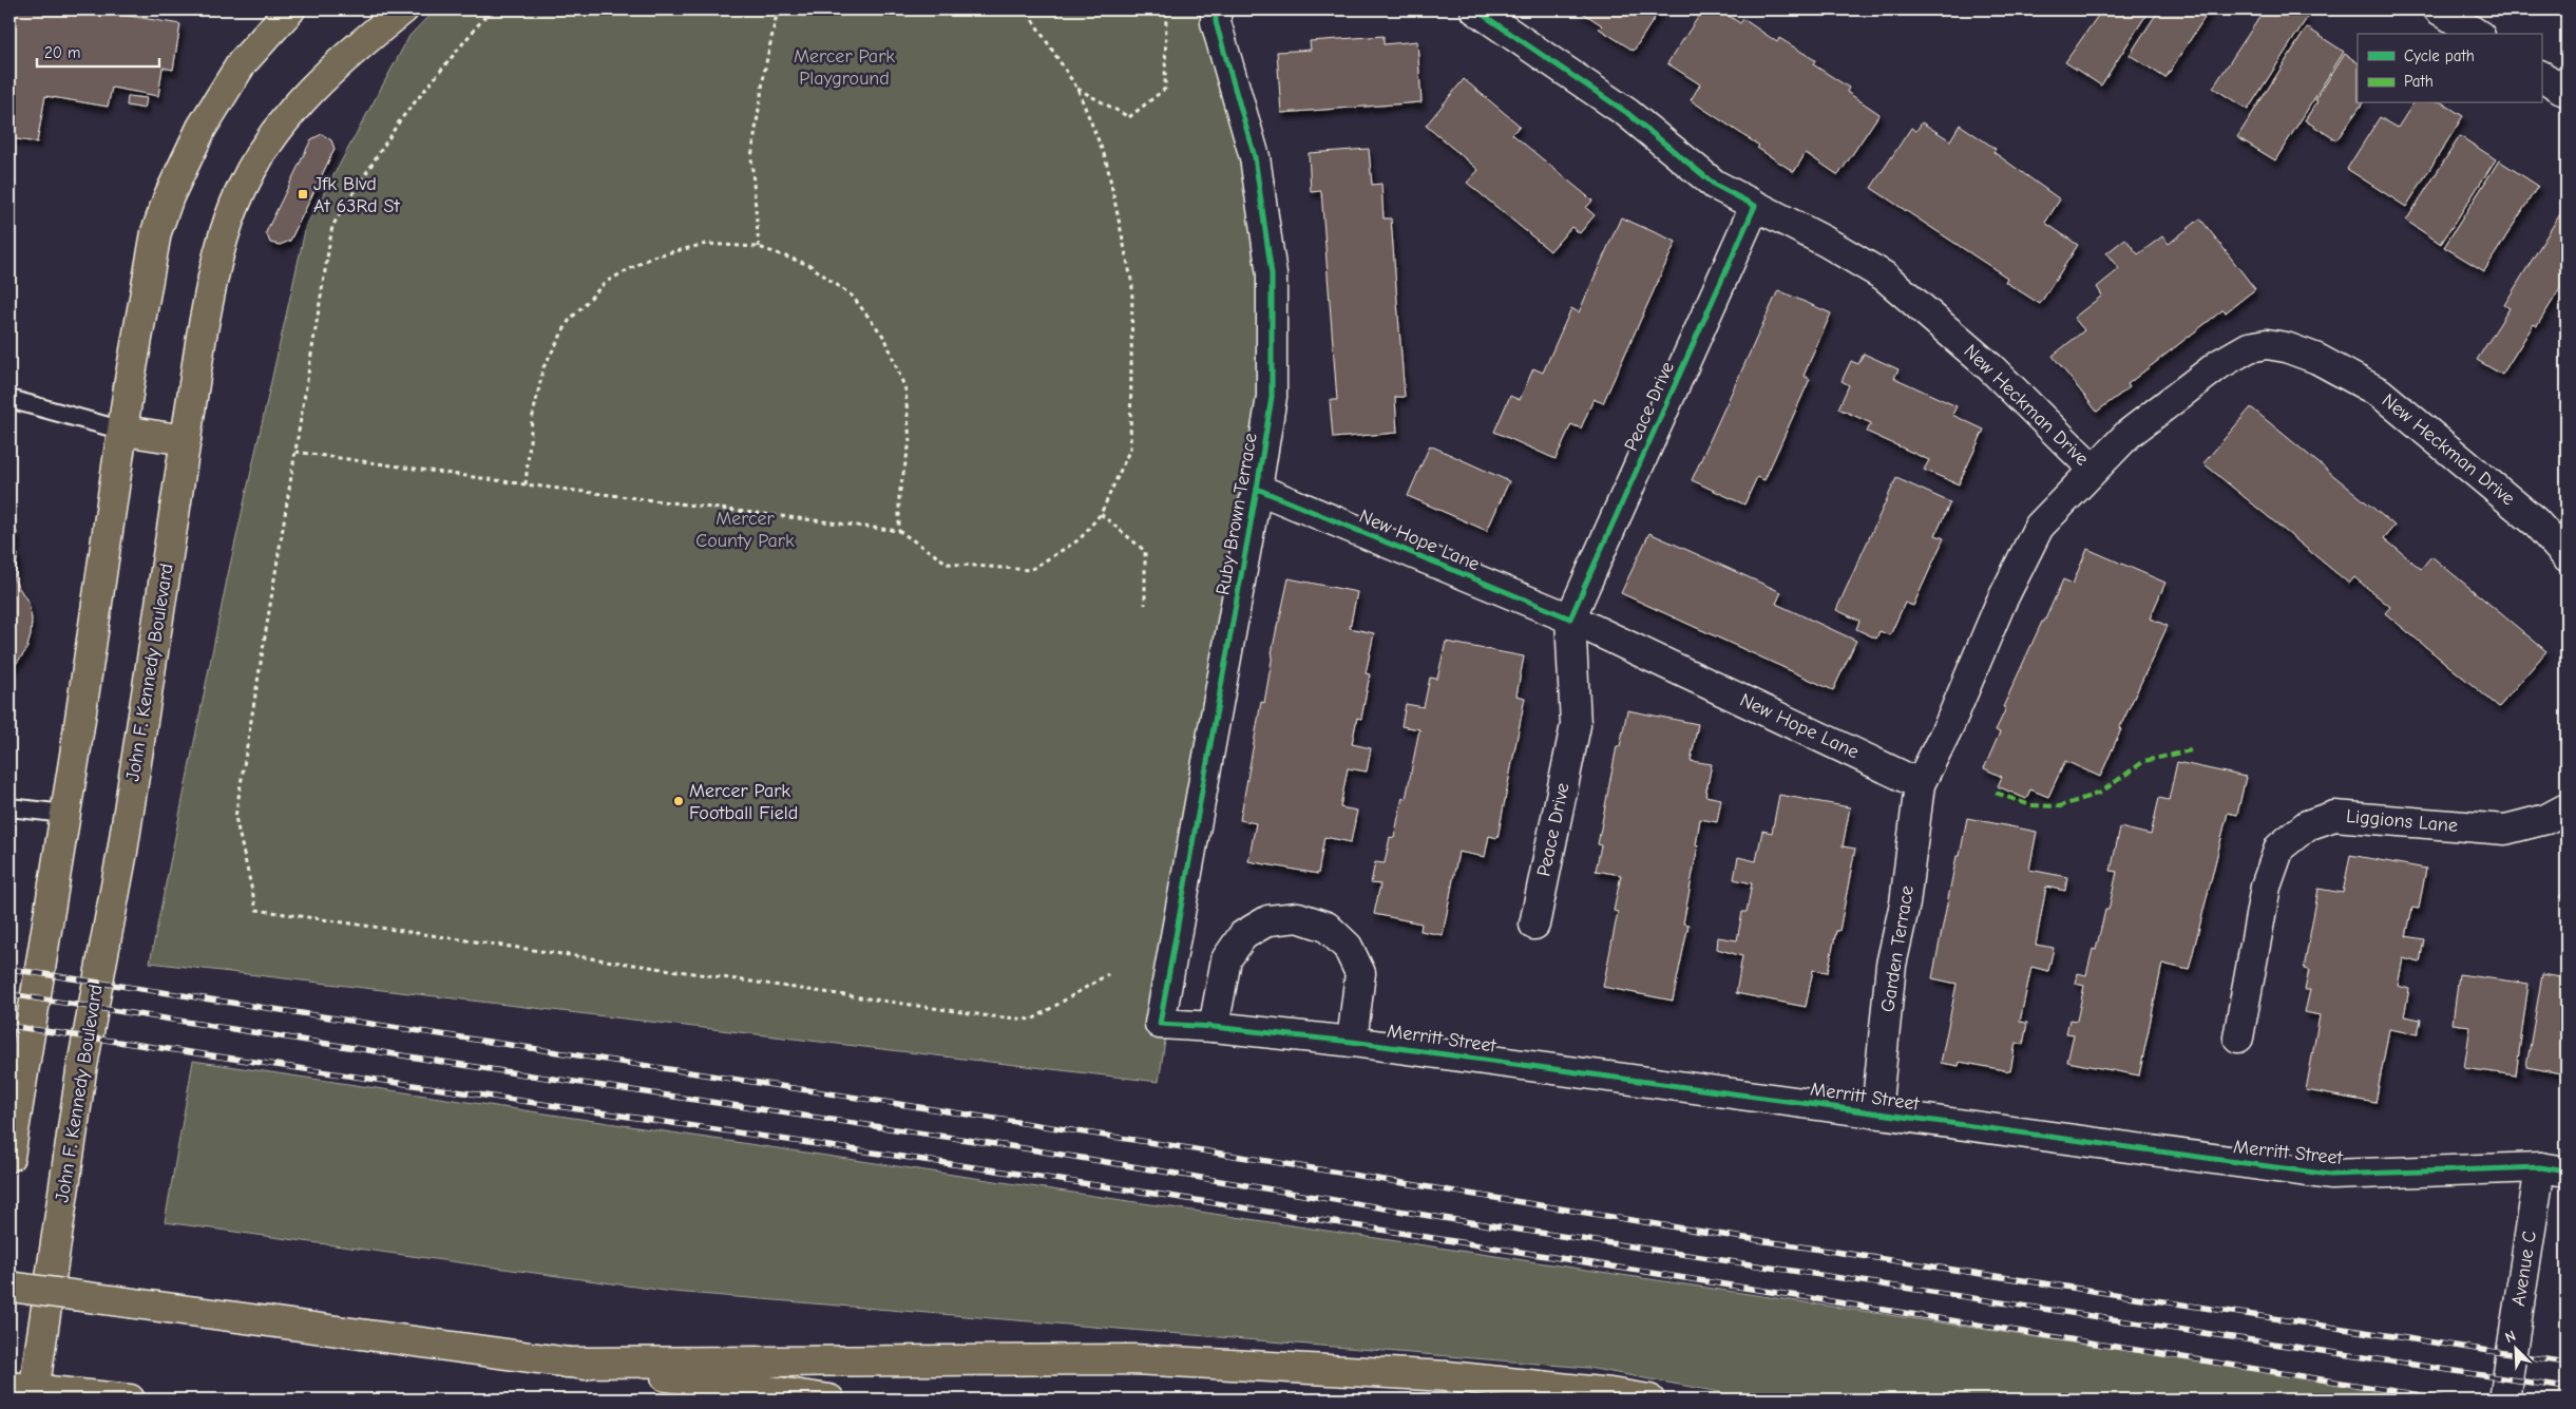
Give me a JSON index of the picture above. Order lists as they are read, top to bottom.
{
  "streets": {
    "main road": ["John F. Kennedy Boulevard"],
    "street": [
      "New Heckman Drive",
      "Peace Drive",
      "Ruby Brown Terrace",
      "New Hope Lane",
      "Liggions Lane",
      "Garden Terrace",
      "Merritt Street",
      "Avenue C"
    ]
  },
  "crossings": [
    ["New Heckman Drive", "Peace Drive"],
    ["Peace Drive", "New Hope Lane"],
    ["Ruby Brown Terrace", "New Hope Lane"],
    ["Ruby Brown Terrace", "Merritt Street"],
    ["New Hope Lane", "Garden Terrace"],
    ["Garden Terrace", "Merritt Street"],
    ["Merritt Street", "Avenue C"]
  ],
  "parks": ["Mercer Park Playground", "Mercer County Park"],
  "places": {
    "transit": ["Jfk Blvd At 63Rd St"],
    "other": ["Mercer Park Football Field"]
  },
  "legend": ["Cycle path", "Path"],
  "scale_bar": "20 m",
  "north": "top left"
}
